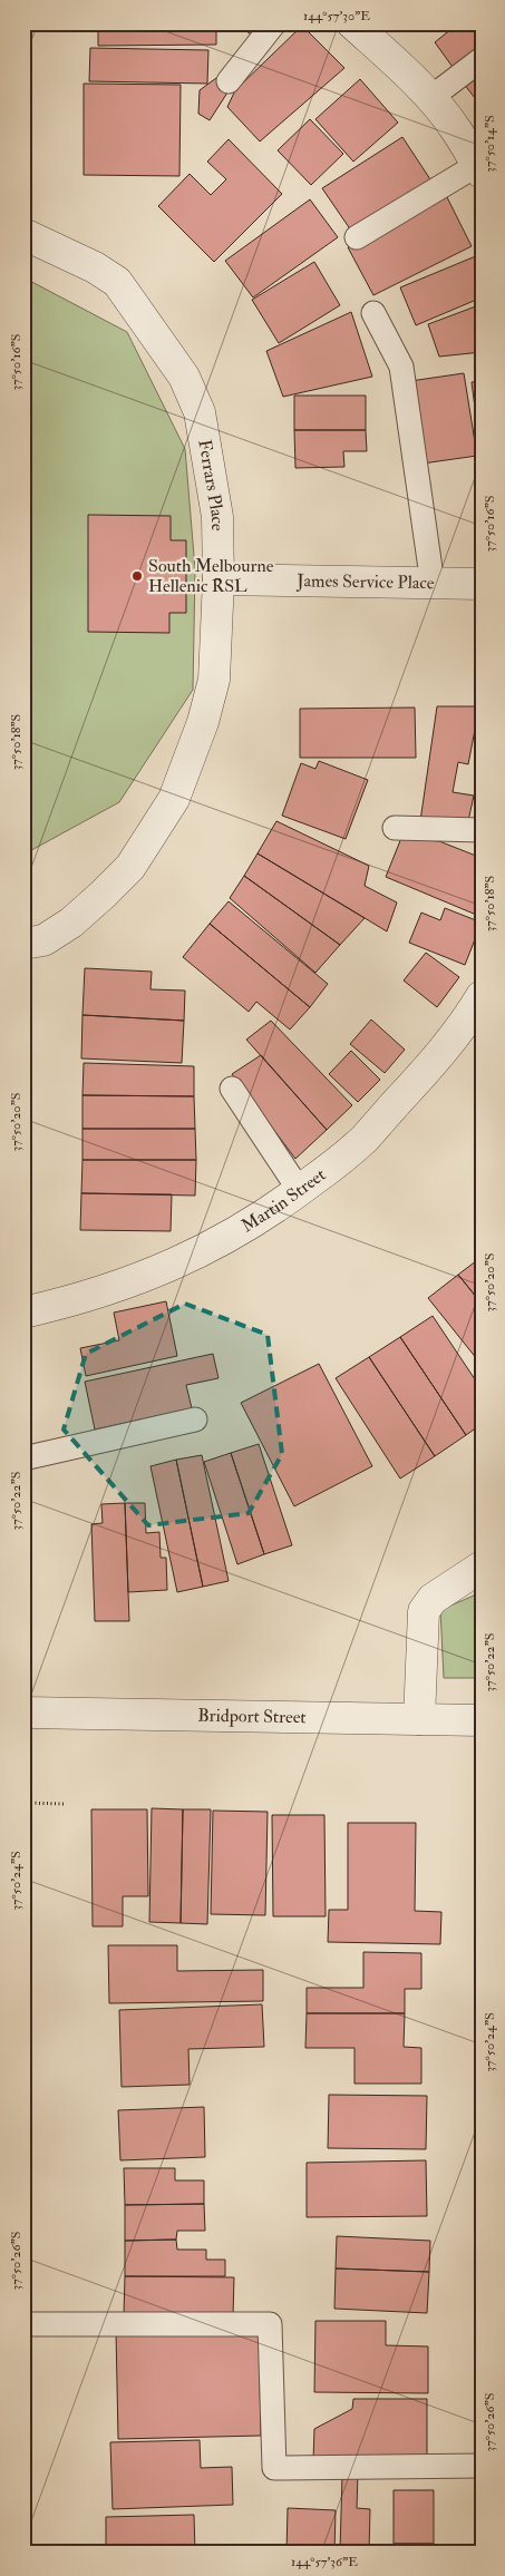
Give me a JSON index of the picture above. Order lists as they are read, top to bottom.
{
  "streets": {
    "street": [
      "Ferrars Place",
      "James Service Place",
      "Martin Street",
      "Bridport Street"
    ]
  },
  "crossings": [
    ["Ferrars Place", "James Service Place"]
  ],
  "places": ["South Melbourne Hellenic RSL"],
  "coordinates": [
    "144°57'30\"E",
    "37°50'14\"S",
    "37°50'16\"S",
    "37°50'18\"S",
    "37°50'20\"S",
    "37°50'22\"S",
    "37°50'24\"S",
    "37°50'26\"S",
    "144°57'36\"E"
  ]
}
